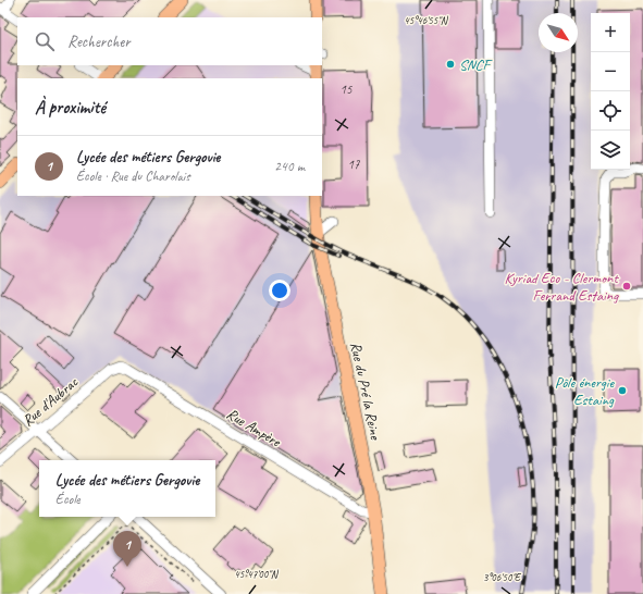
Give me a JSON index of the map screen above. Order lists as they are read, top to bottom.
{
  "streets": {
    "main road": ["Rue du Pré la Reine"],
    "street": ["Rue d'Aubrac", "Rue Ampère"]
  },
  "crossings": [
    ["Rue du Pré la Reine", "Rue Ampère"],
    ["Rue d'Aubrac", "Rue Ampère"]
  ],
  "places": ["SNCF", "Kyriad Eco - Clermont Ferrand Estaing", "Pôle énergie Estaing"],
  "house_numbers": ["15", "17"],
  "north": "bottom right",
  "page": {
    "map_buttons": ["+", "−"],
    "search": "Rechercher",
    "heading": "À proximité",
    "list": [
      {
        "mark": "1",
        "name": "Lycée des métiers Gergovie",
        "note": "École · Rue du Charolais",
        "value": "240 m"
      }
    ],
    "popup": ["Lycée des métiers Gergovie", "École"],
    "pins": "1"
  },
  "coordinates": ["45°46'55\"N", "45°47'00\"N", "3°06'50\"E"]
}
